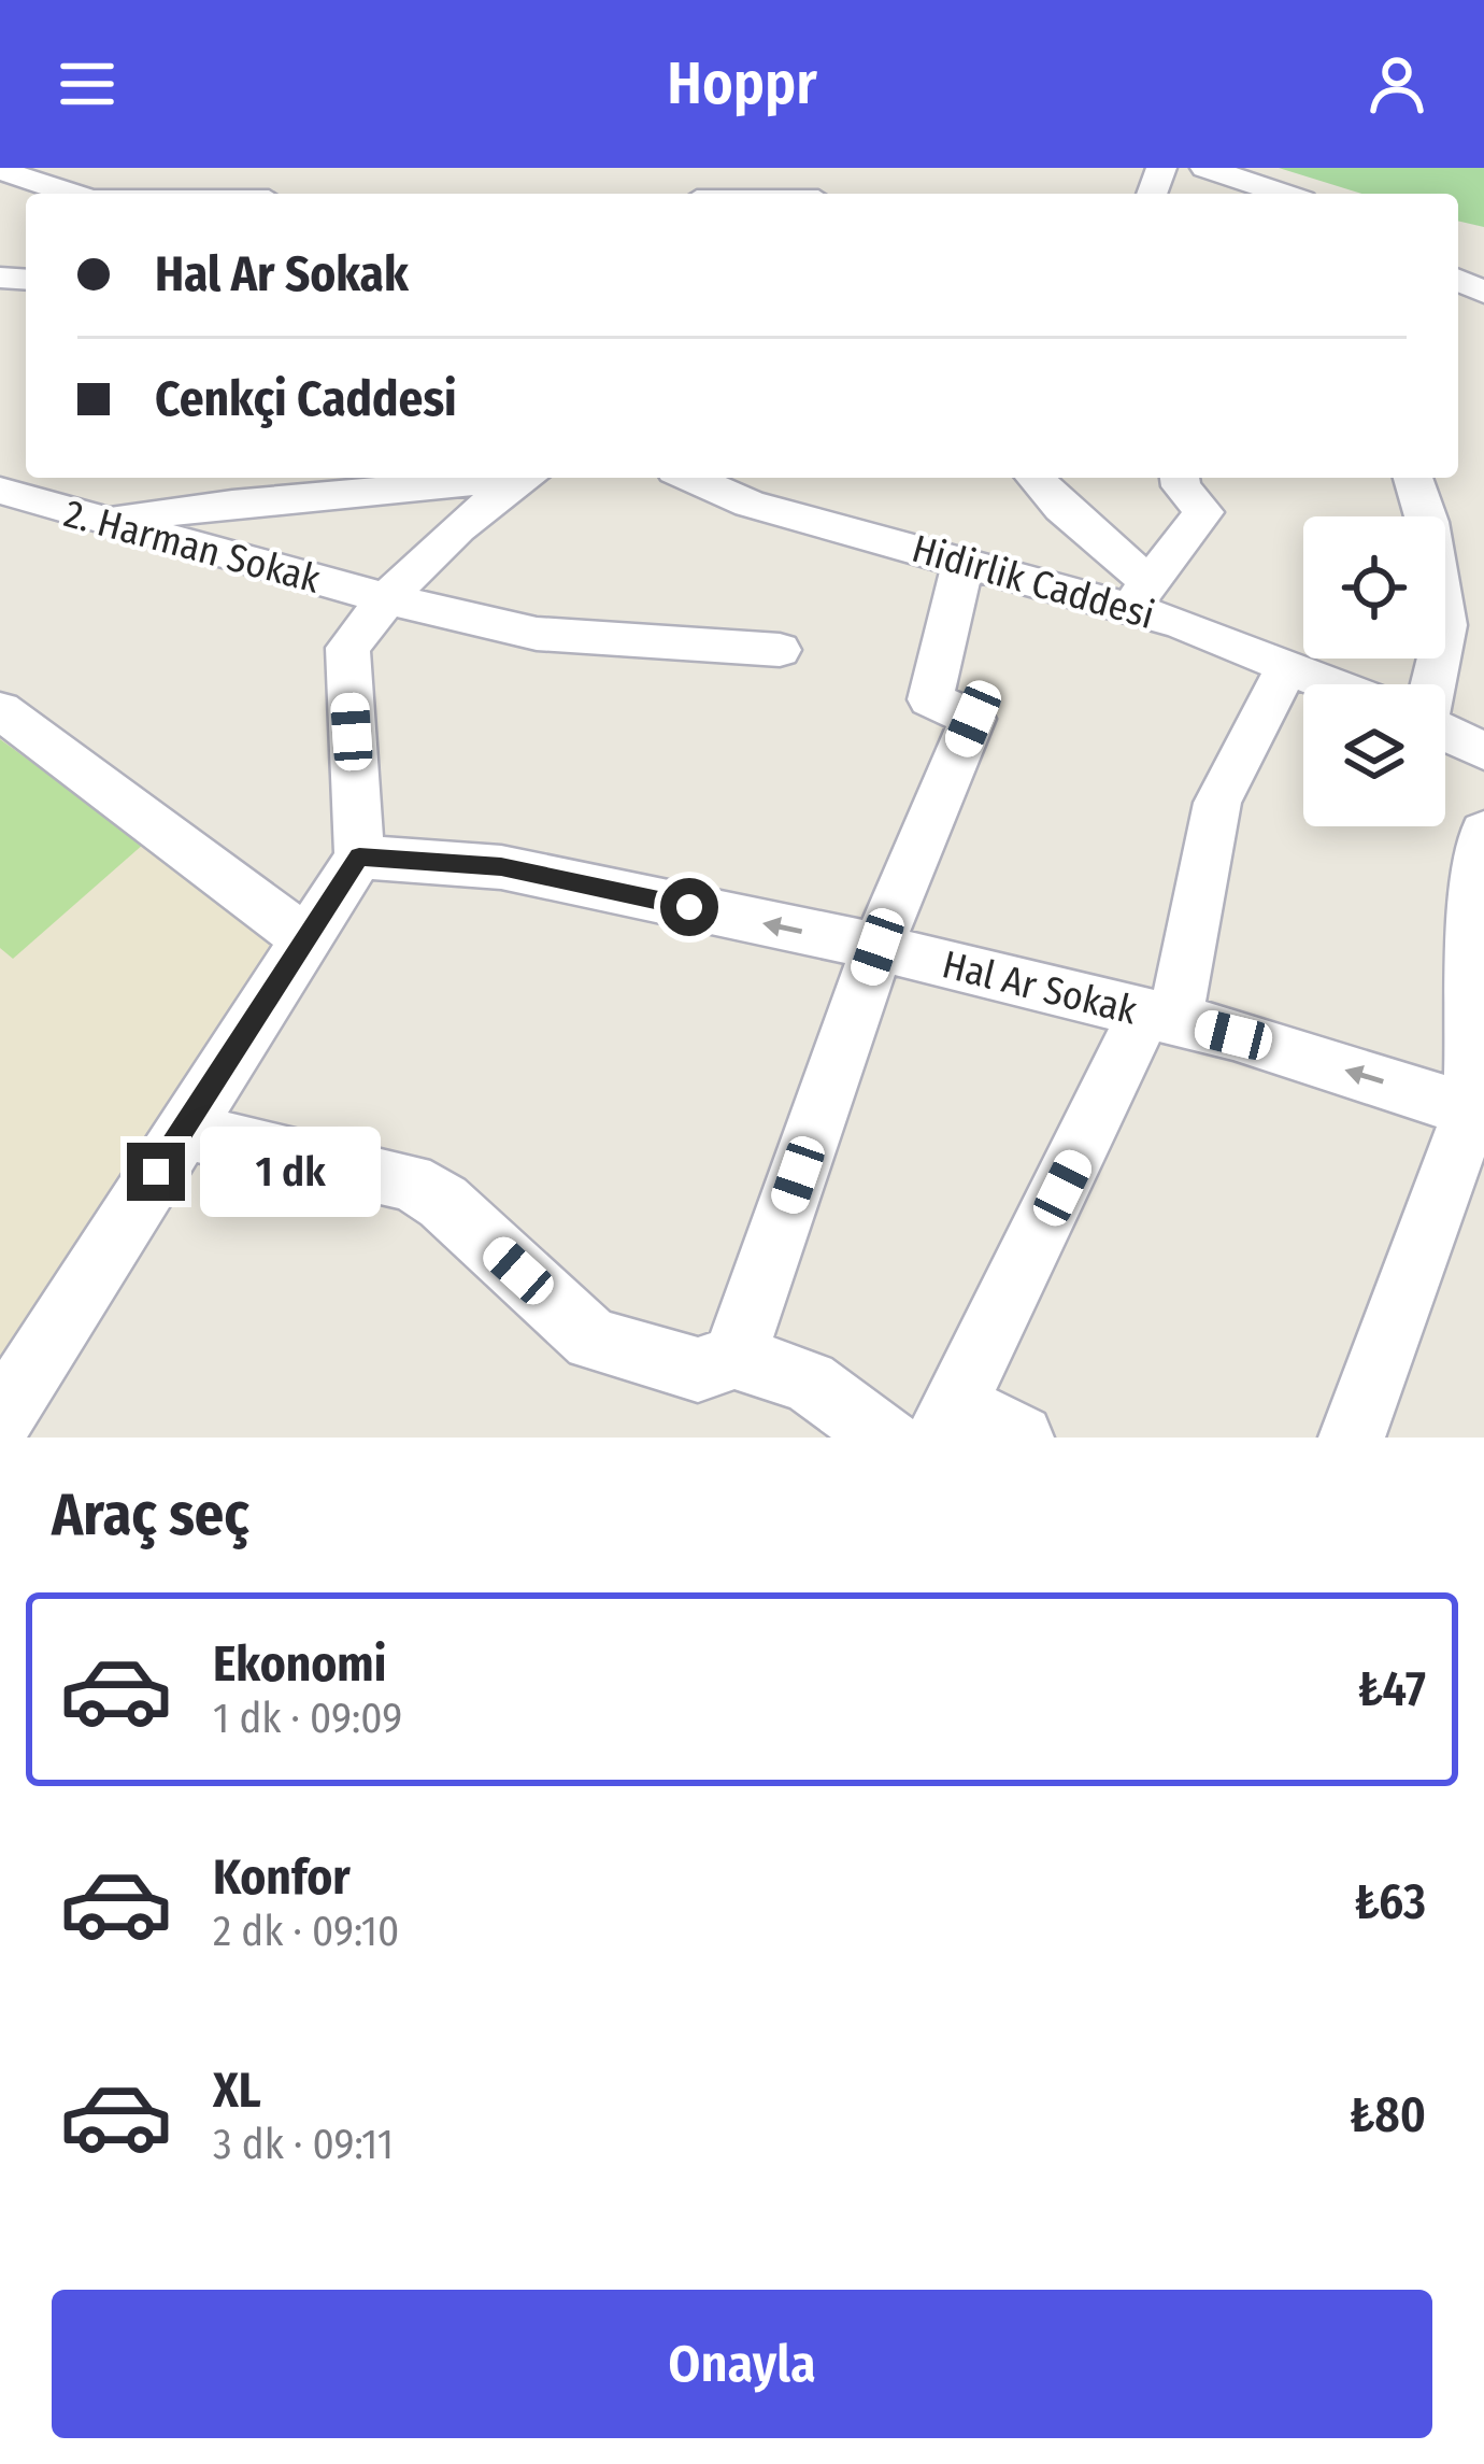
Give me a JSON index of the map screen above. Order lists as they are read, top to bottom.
{
  "streets": {
    "street": ["2. Harman Sokak", "Hidirlik Caddesi", "Hal Ar Sokak"]
  },
  "page": {
    "header": "Hoppr",
    "banner": ["Hal Ar Sokak", "Cenkçi Caddesi"],
    "bubble": "1 dk",
    "heading": "Araç seç",
    "list": [
      {
        "name": "Ekonomi",
        "note": "1 dk · 09:09",
        "value": "₺47"
      },
      {
        "name": "Konfor",
        "note": "2 dk · 09:10",
        "value": "₺63"
      },
      {
        "name": "XL",
        "note": "3 dk · 09:11",
        "value": "₺80"
      }
    ],
    "buttons": "Onayla"
  }
}
